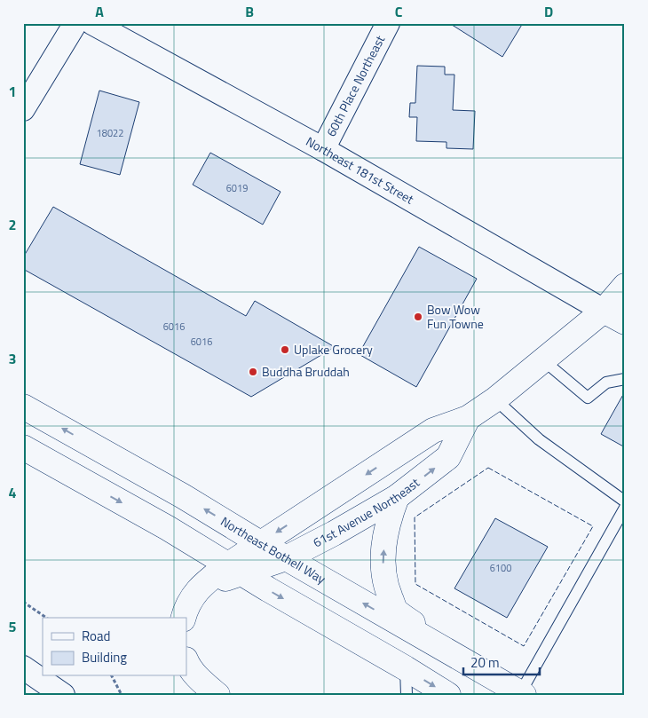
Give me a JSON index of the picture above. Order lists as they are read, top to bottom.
{
  "streets": {
    "main road": ["61st Avenue Northeast", "Northeast Bothell Way"],
    "street": ["60th Place Northeast", "Northeast 181st Street"]
  },
  "crossings": [
    ["60th Place Northeast", "Northeast 181st Street"],
    ["Northeast 181st Street", "61st Avenue Northeast"],
    ["61st Avenue Northeast", "Northeast Bothell Way"]
  ],
  "places": ["Bow Wow Fun Towne", "Uplake Grocery", "Buddha Bruddah"],
  "house_numbers": [
    "18022",
    "6019",
    "6016",
    "6016",
    "6100"
  ],
  "legend": ["Road", "Building"],
  "scale_bar": "20 m",
  "grid": {
    "columns": [
      "A",
      "B",
      "C",
      "D"
    ],
    "rows": [
      "1",
      "2",
      "3",
      "4",
      "5"
    ]
  }
}
